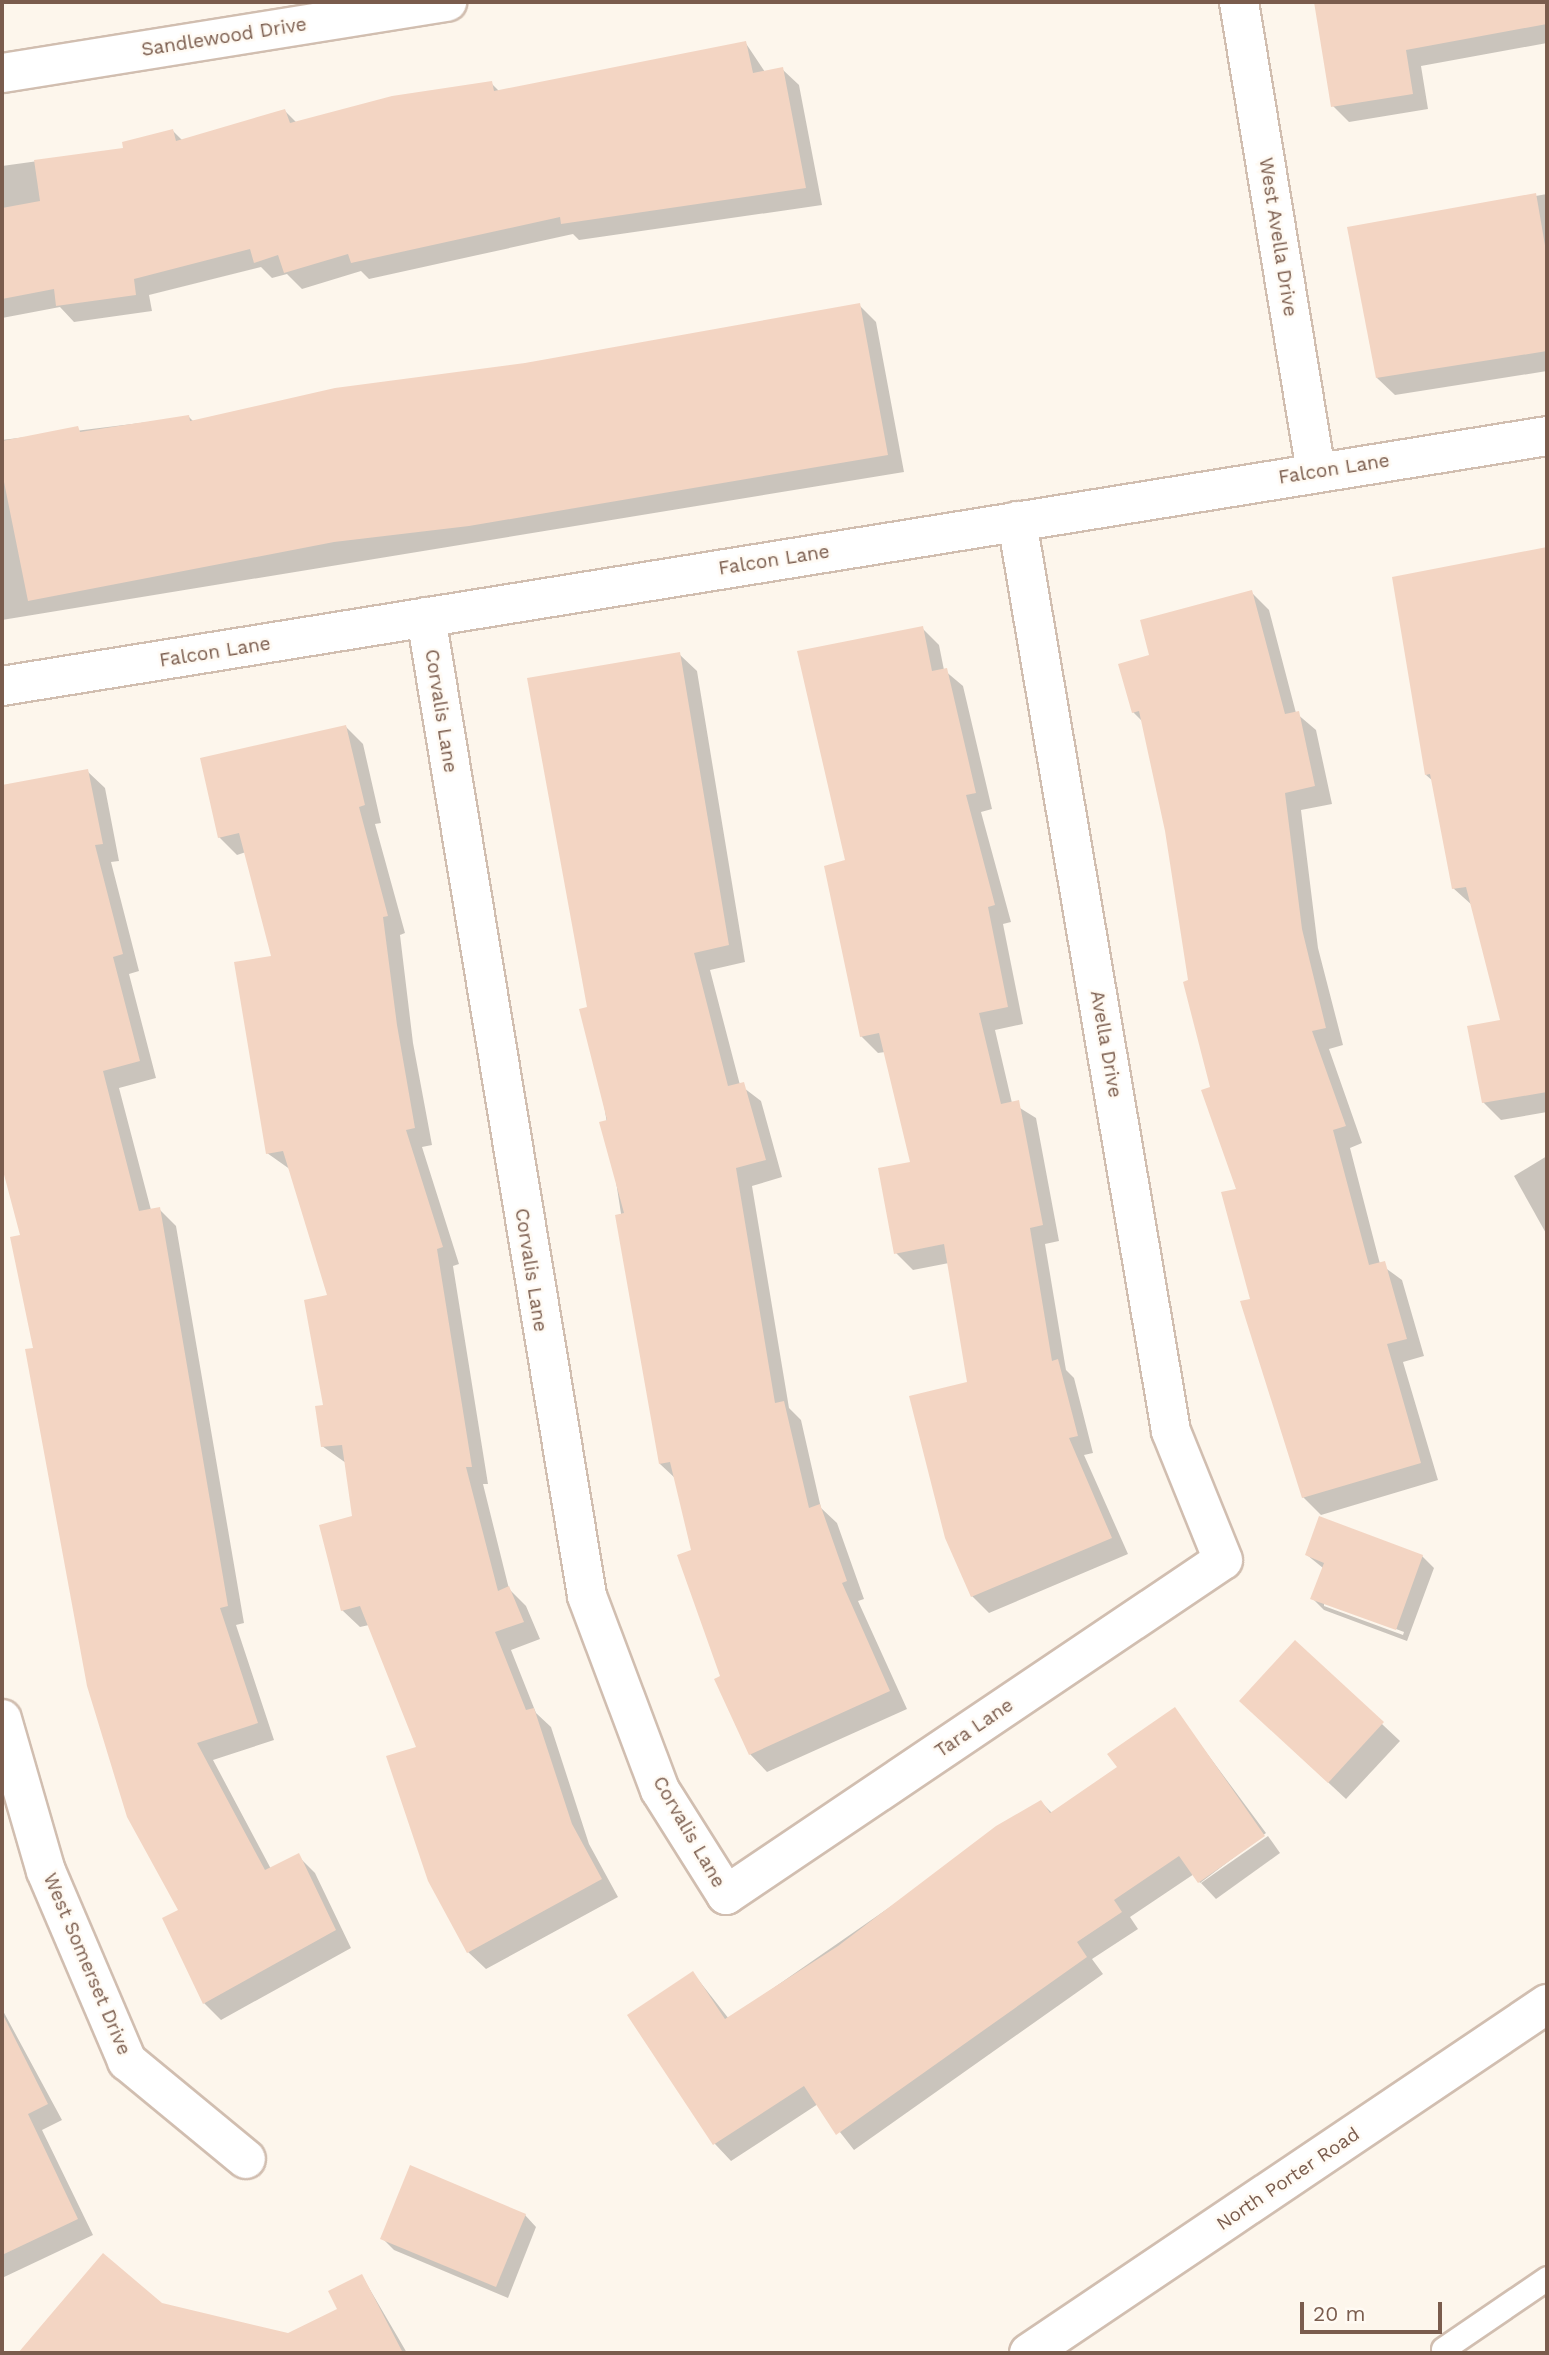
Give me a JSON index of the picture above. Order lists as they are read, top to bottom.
{
  "streets": {
    "street": [
      "Sandlewood Drive",
      "West Avella Drive",
      "Falcon Lane",
      "Corvalis Lane",
      "Avella Drive",
      "Tara Lane",
      "West Somerset Drive",
      "North Porter Road"
    ]
  },
  "crossings": [
    ["West Avella Drive", "Falcon Lane"],
    ["Falcon Lane", "Corvalis Lane"],
    ["Falcon Lane", "Avella Drive"],
    ["Corvalis Lane", "Tara Lane"],
    ["Avella Drive", "Tara Lane"]
  ],
  "scale_bar": "20 m"
}
